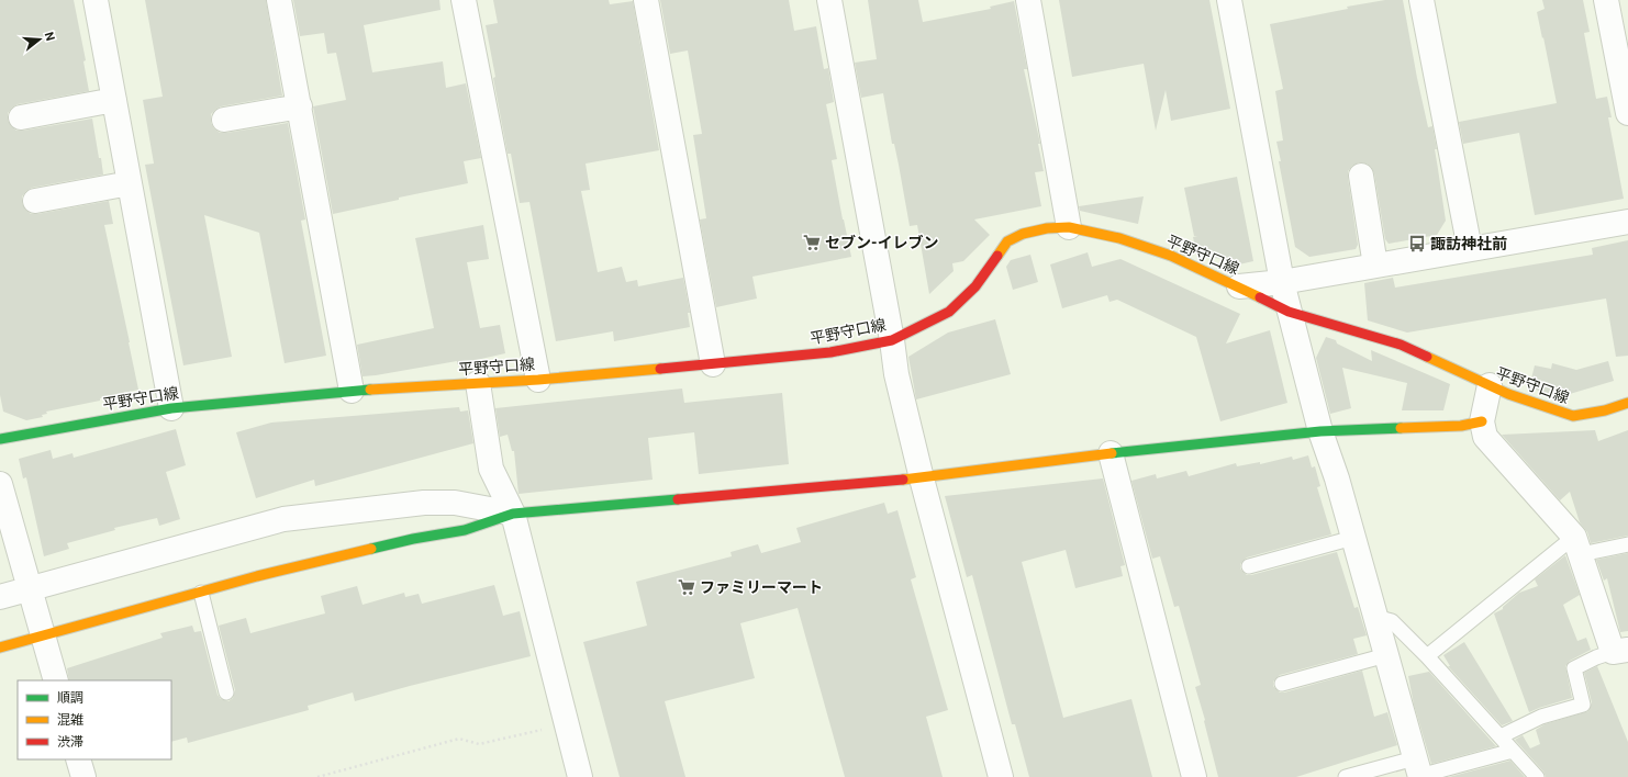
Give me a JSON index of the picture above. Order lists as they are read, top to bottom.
{
  "streets": {
    "main road": ["平野守口線"]
  },
  "places": {
    "supermarket": ["セブン-イレブン", "ファミリーマート"],
    "bus stop": ["諏訪神社前"]
  },
  "legend": ["順調", "混雑", "渋滞"],
  "north": "right"
}
